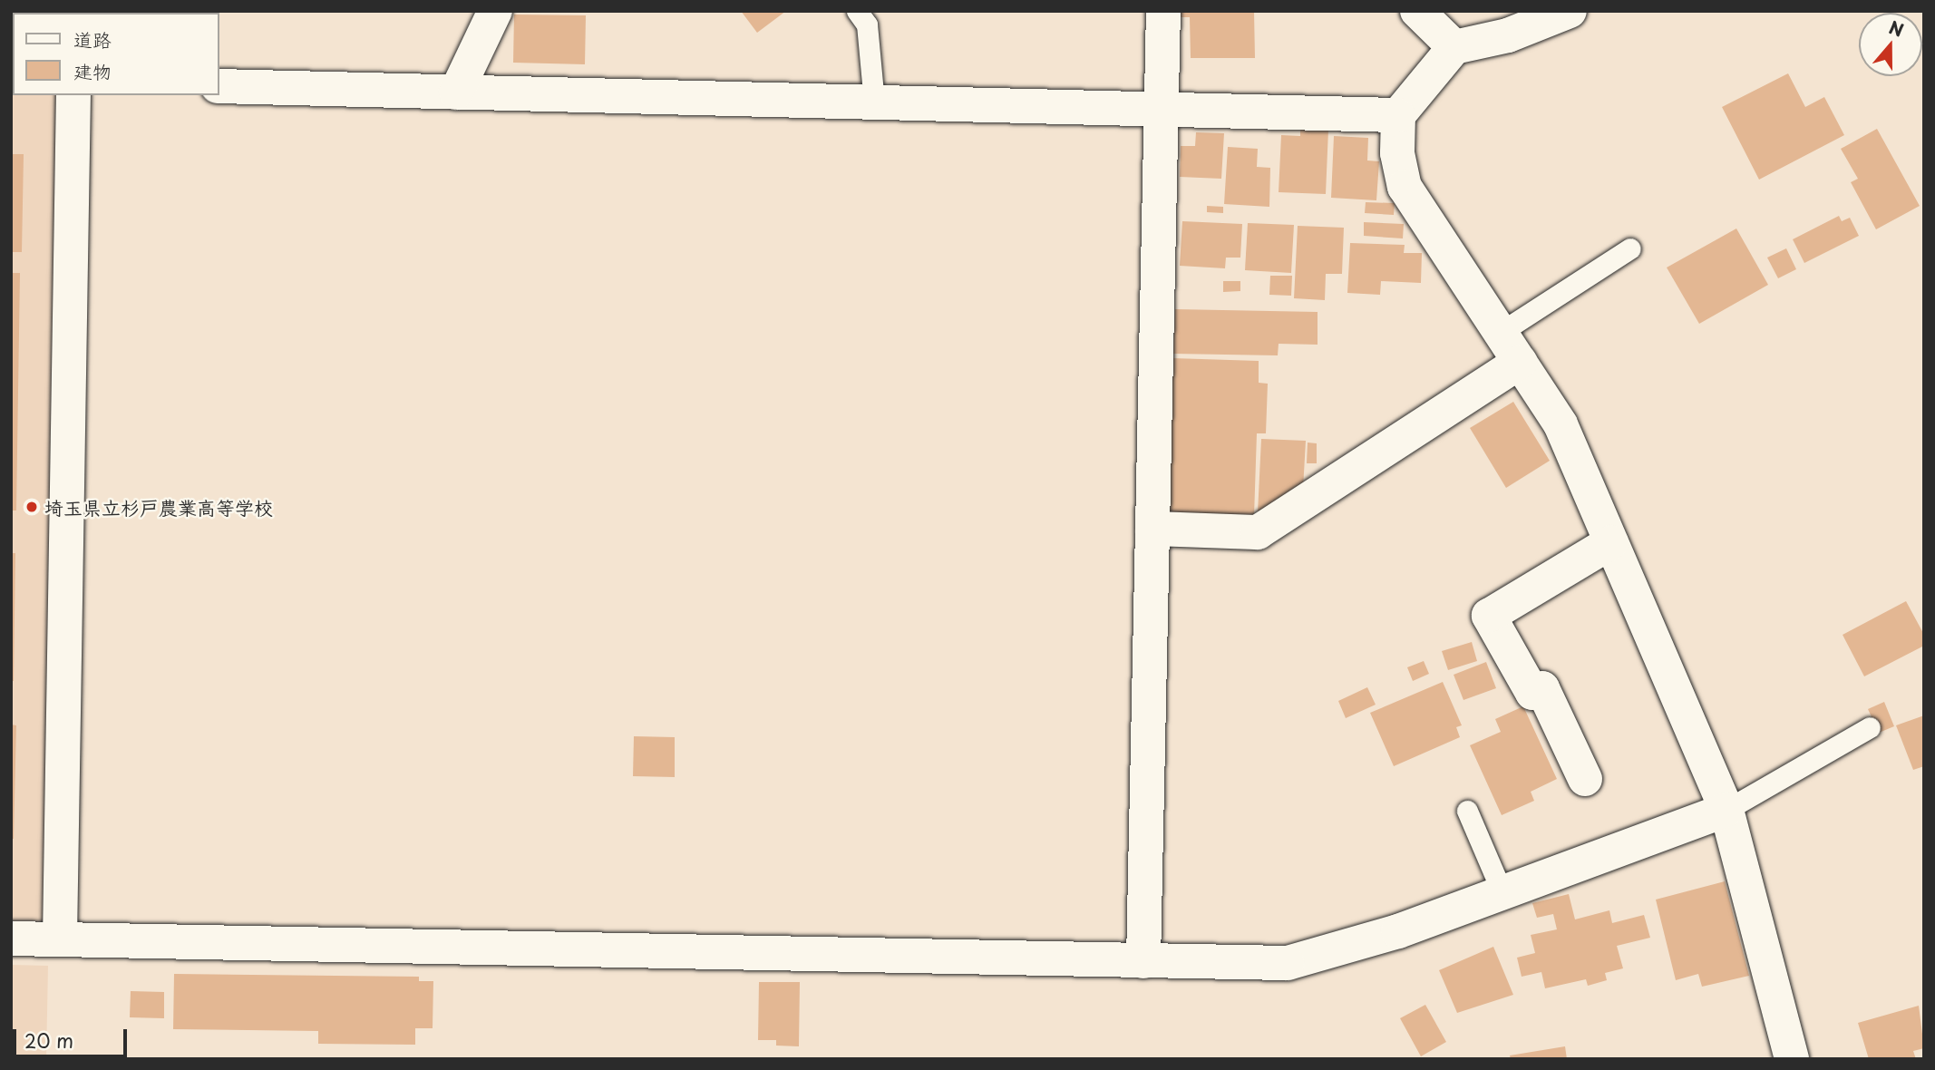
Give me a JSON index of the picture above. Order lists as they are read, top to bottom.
{
  "places": ["埼玉県立杉戸農業高等学校"],
  "legend": ["道路", "建物"],
  "scale_bar": "20 m",
  "north": "top"
}
